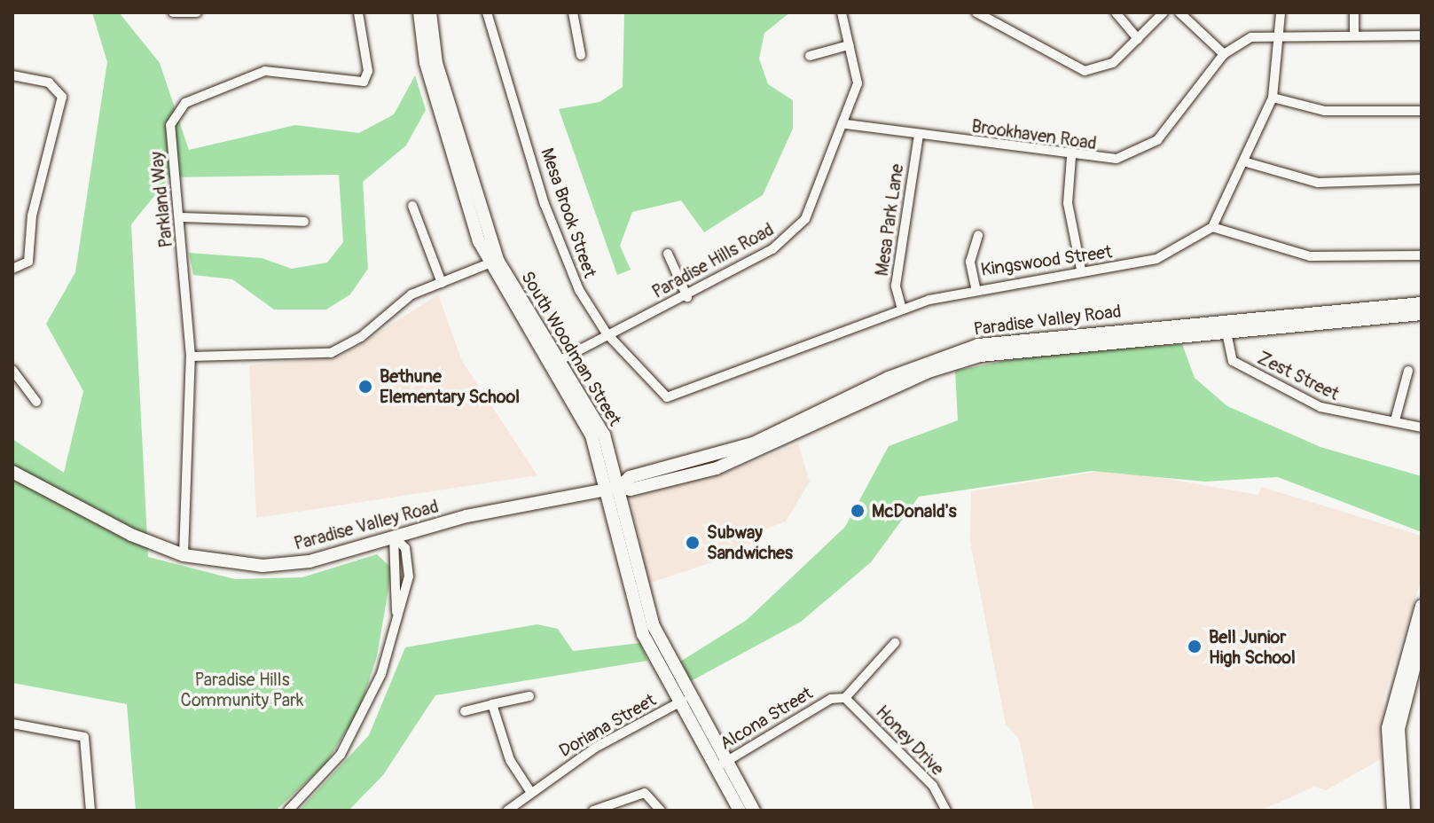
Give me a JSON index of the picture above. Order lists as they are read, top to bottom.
{
  "streets": {
    "main road": ["Paradise Valley Road", "South Woodman Street"],
    "street": [
      "Brookhaven Road",
      "Parkland Way",
      "Mesa Brook Street",
      "Mesa Park Lane",
      "Paradise Hills Road",
      "Kingswood Street",
      "Zest Street",
      "Alcona Street",
      "Doriana Street",
      "Honey Drive"
    ]
  },
  "crossings": [
    ["Brookhaven Road", "Mesa Park Lane"],
    ["Brookhaven Road", "Paradise Hills Road"],
    ["Parkland Way", "Paradise Valley Road"],
    ["Mesa Brook Street", "Paradise Hills Road"],
    ["Mesa Brook Street", "Kingswood Street"],
    ["Mesa Park Lane", "Kingswood Street"],
    ["Paradise Hills Road", "South Woodman Street"],
    ["Paradise Valley Road", "South Woodman Street"],
    ["Paradise Valley Road", "Zest Street"],
    ["South Woodman Street", "Alcona Street"],
    ["South Woodman Street", "Doriana Street"],
    ["Alcona Street", "Honey Drive"]
  ],
  "parks": ["Paradise Hills Community Park"],
  "places": [
    "Bethune Elementary School",
    "McDonald's",
    "Subway Sandwiches",
    "Bell Junior High School"
  ]
}
